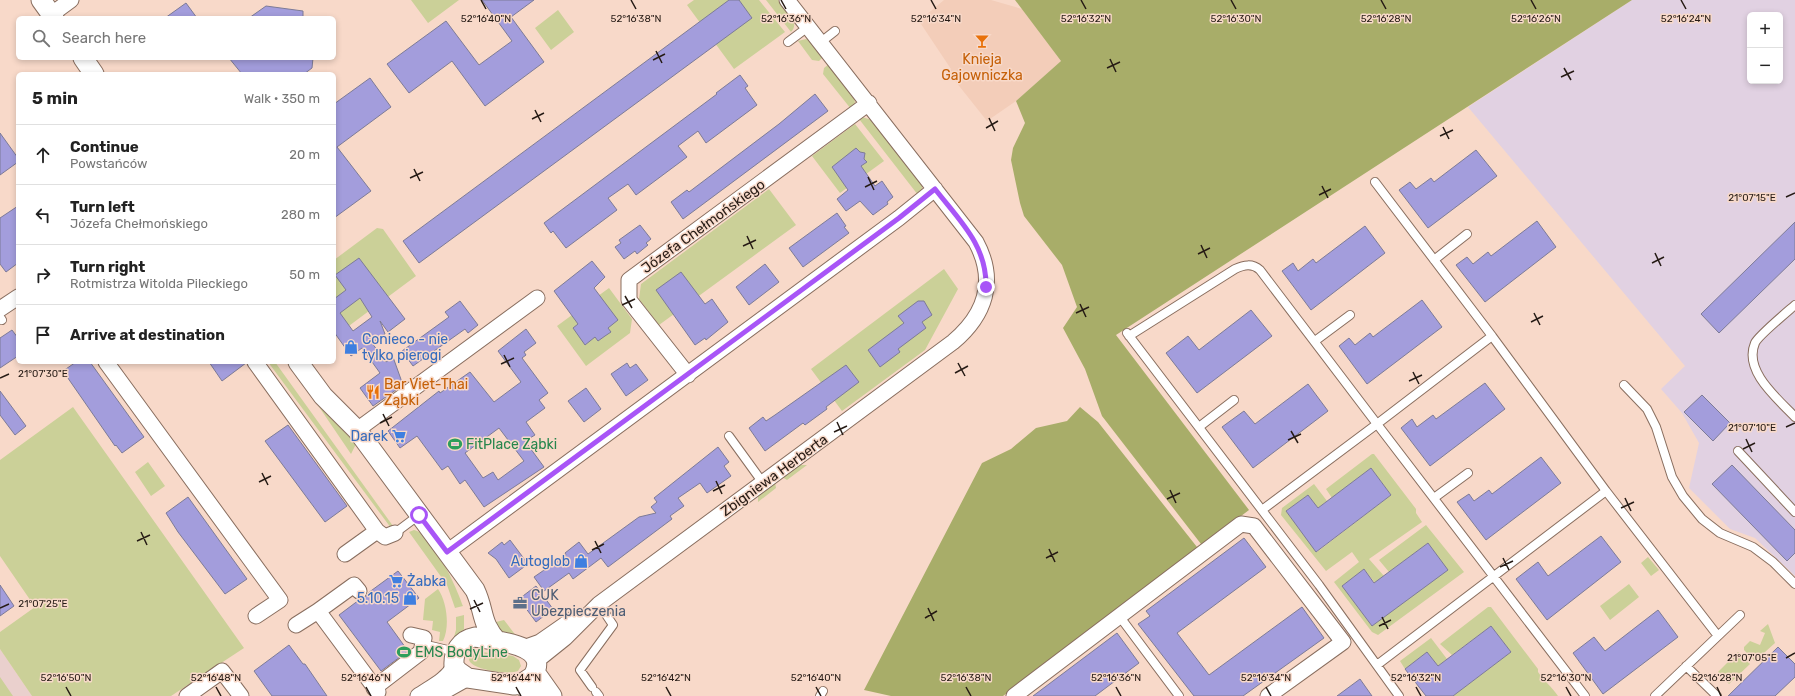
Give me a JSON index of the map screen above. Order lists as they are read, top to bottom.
{
  "streets": {
    "street": ["Józefa Chełmońskiego", "Zbigniewa Herberta"]
  },
  "crossings": [
    ["Józefa Chełmońskiego", "Zbigniewa Herberta"]
  ],
  "places": {
    "bar": ["Knieja Gajowniczka"],
    "shop": ["Conieco - nie tylko pierogi", "Autoglob", "5.10.15"],
    "restaurant": ["Bar Viet-Thai Ząbki"],
    "supermarket": ["Darek", "Żabka"],
    "sports": ["FitPlace Ząbki", "EMS BodyLine"],
    "office": ["CUK Ubezpieczenia"]
  },
  "page": {
    "map_buttons": ["+", "−"],
    "search": "Search here",
    "heading": ["5 min", "Walk · 350 m"],
    "list": [
      ["Continue", "Powstańców", "20 m"],
      ["Turn left", "Józefa Chełmońskiego", "280 m"],
      ["Turn right", "Rotmistrza Witolda Pileckiego", "50 m"],
      "Arrive at destination"
    ]
  },
  "coordinates": [
    "52°16'40\"N",
    "52°16'38\"N",
    "52°16'36\"N",
    "52°16'30\"N",
    "52°16'28\"N",
    "52°16'26\"N",
    "52°16'24\"N",
    "52°16'34\"N",
    "52°16'32\"N",
    "21°07'15\"E",
    "21°07'30\"E",
    "21°07'10\"E",
    "21°07'25\"E",
    "21°07'05\"E",
    "52°16'50\"N",
    "52°16'48\"N",
    "52°16'46\"N",
    "52°16'44\"N",
    "52°16'42\"N"
  ]
}
